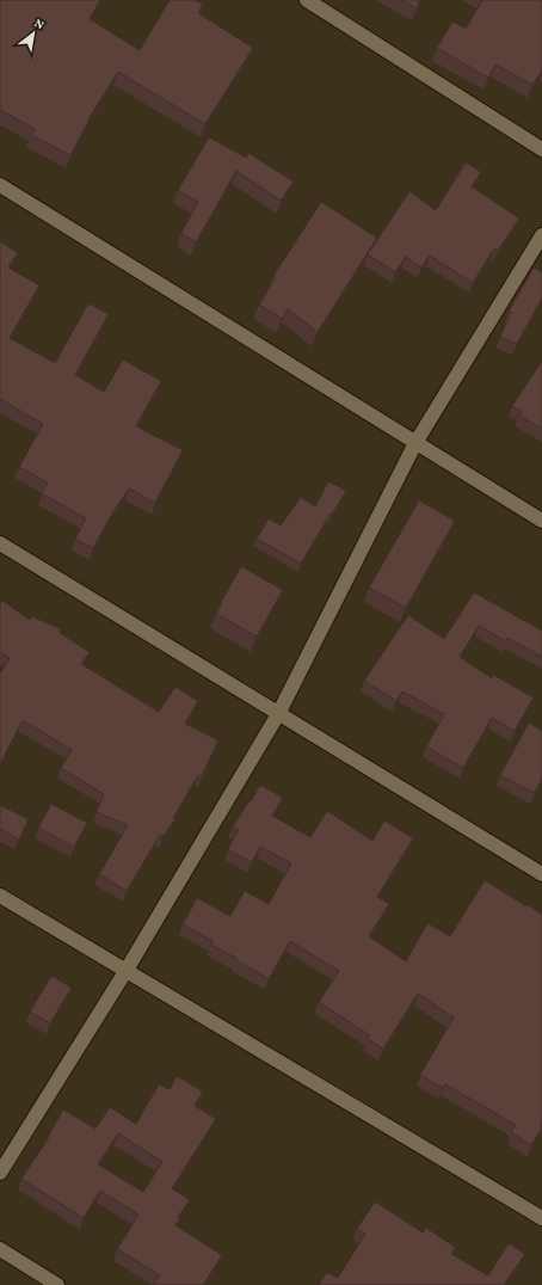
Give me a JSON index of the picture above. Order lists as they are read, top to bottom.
{
  "north": "top right"
}
